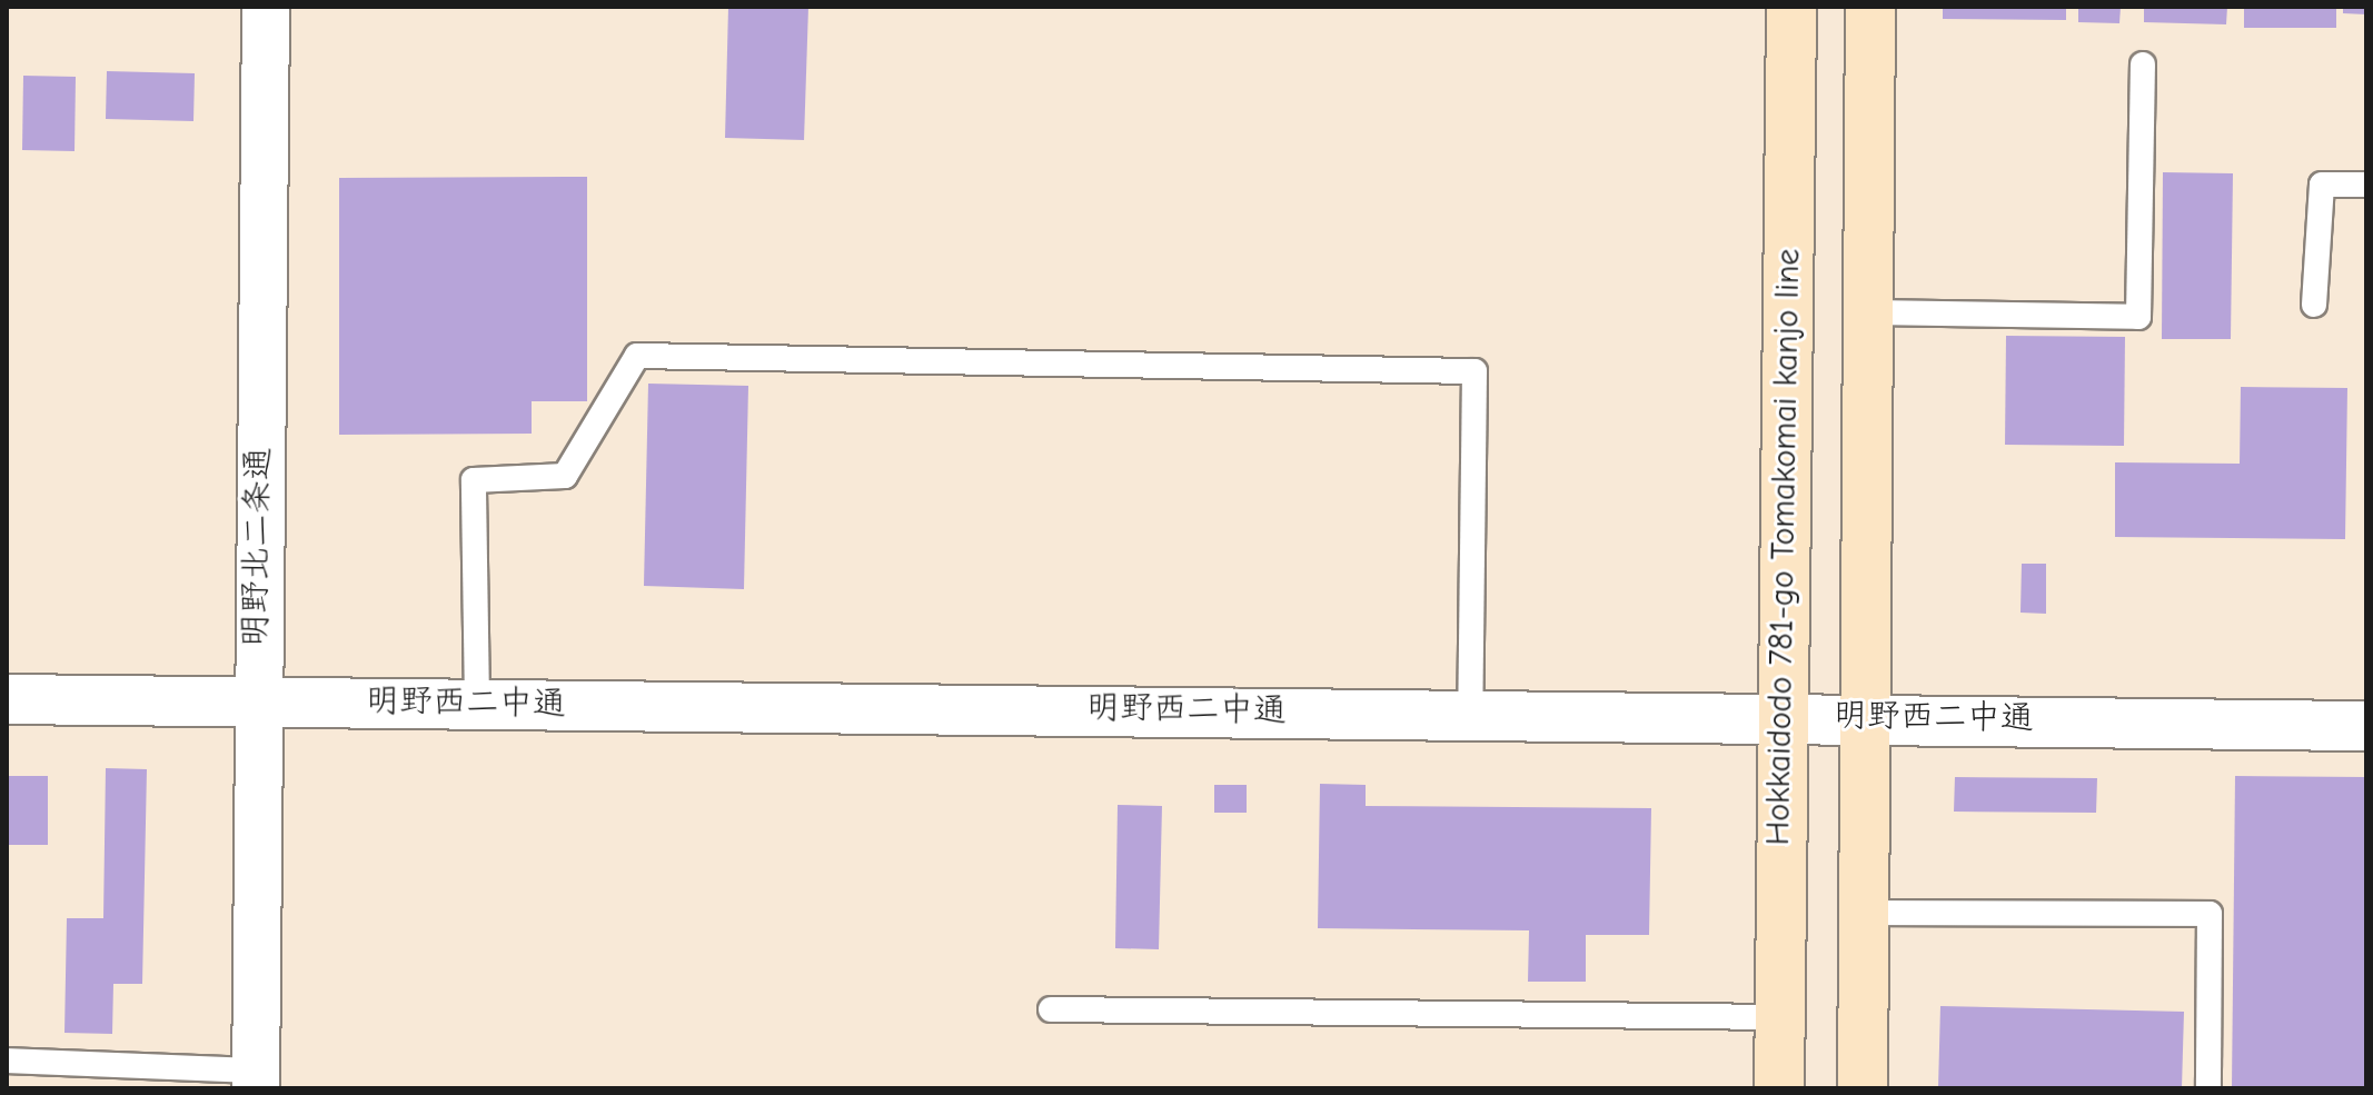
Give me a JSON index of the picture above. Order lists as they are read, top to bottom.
{
  "streets": {
    "main road": ["Hokkaidodo 781-go Tomakomai kanjo line"],
    "street": ["明野北二条通", "明野西二中通"]
  },
  "crossings": [
    ["明野北二条通", "明野西二中通"],
    ["Hokkaidodo 781-go Tomakomai kanjo line", "明野西二中通"]
  ]
}
